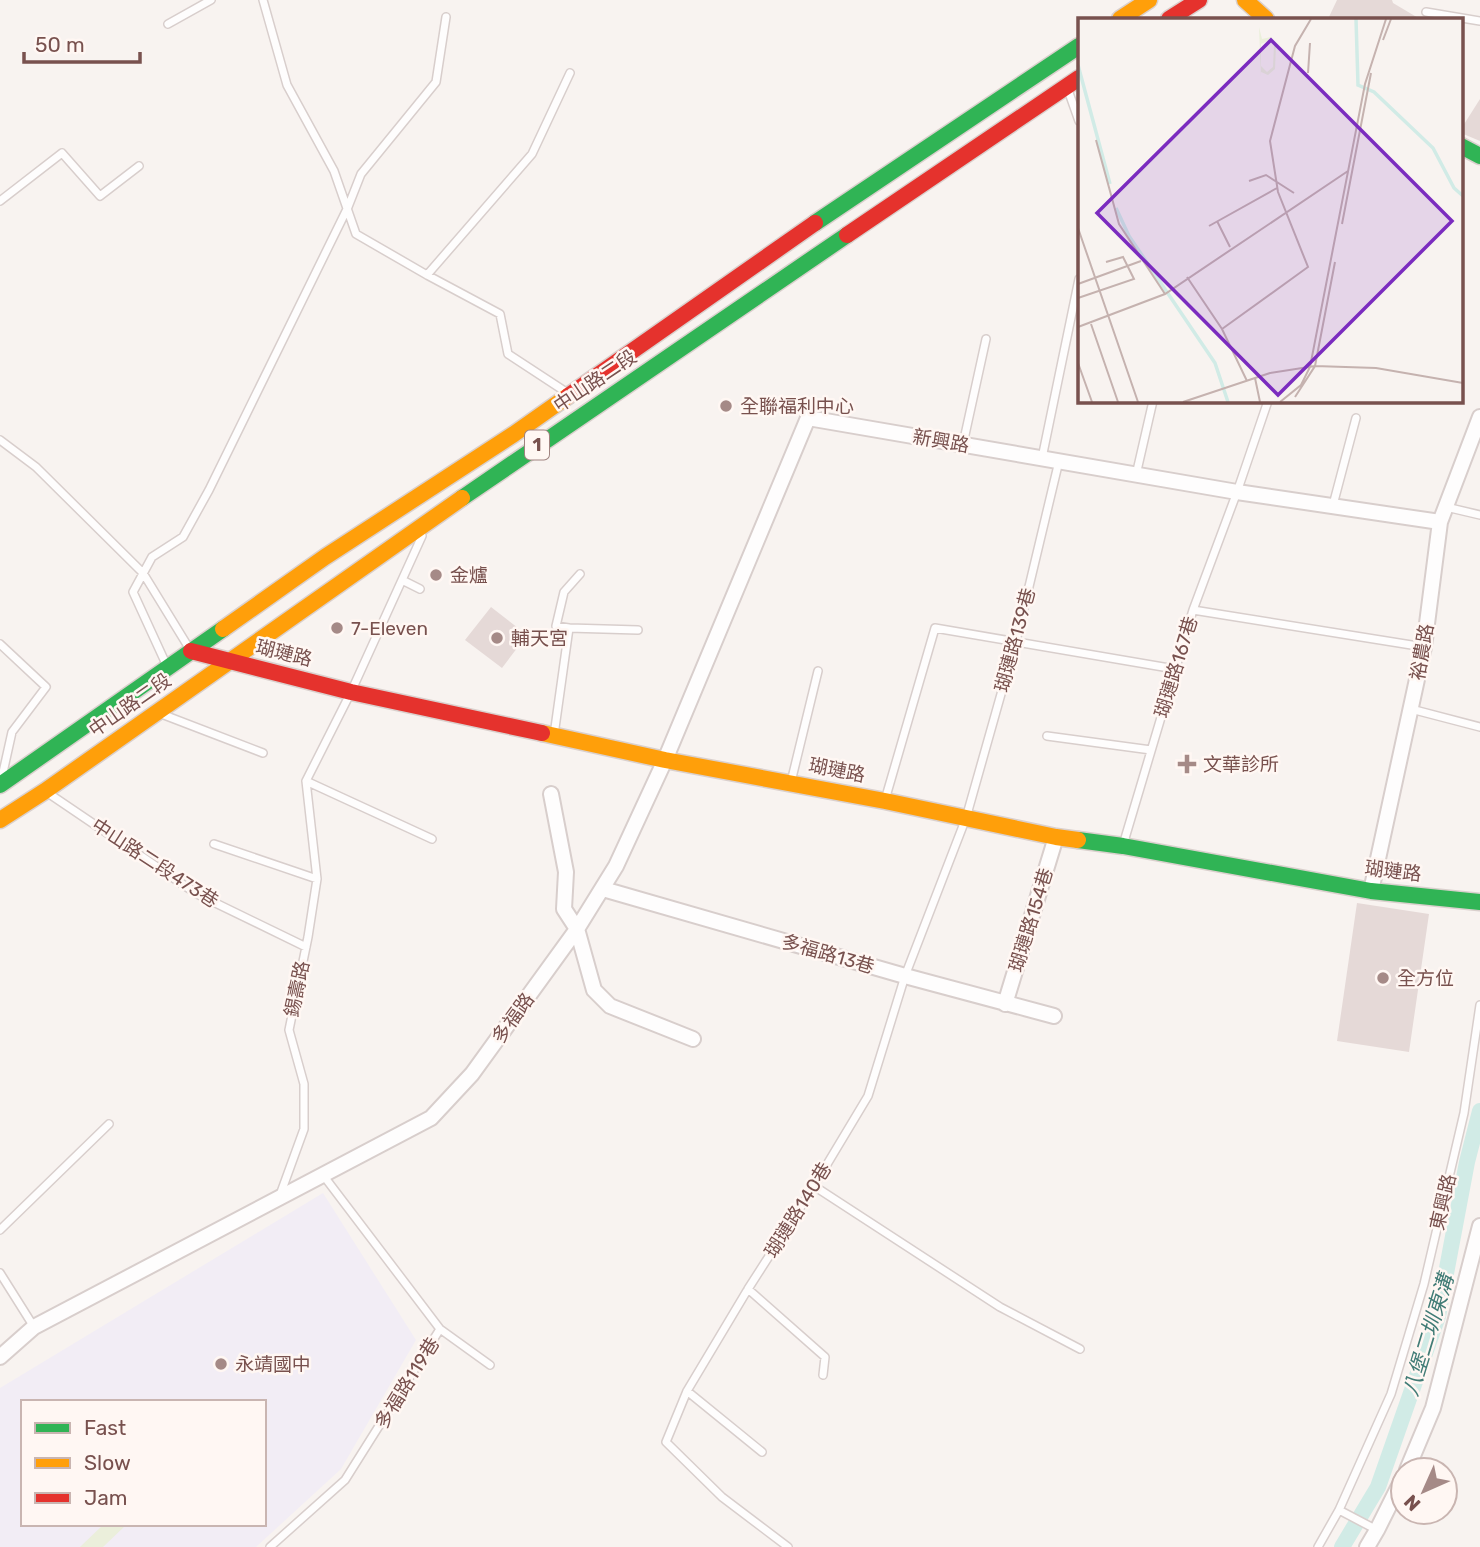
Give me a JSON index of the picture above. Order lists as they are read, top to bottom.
{
  "streets": {
    "main road": ["中山路二段", "1", "瑚璉路"],
    "street": [
      "新興路",
      "裕農路",
      "瑚璉路154巷",
      "多福路13巷",
      "多福路"
    ],
    "lane": [
      "瑚璉路139巷",
      "瑚璉路167巷",
      "中山路二段473巷",
      "錫壽路",
      "東興路",
      "瑚璉路140巷",
      "多福路119巷"
    ]
  },
  "crossings": [
    ["中山路二段", "瑚璉路"],
    ["中山路二段", "中山路二段473巷"],
    ["新興路", "瑚璉路139巷"],
    ["新興路", "裕農路"],
    ["新興路", "瑚璉路"],
    ["新興路", "瑚璉路167巷"],
    ["新興路", "多福路"],
    ["瑚璉路139巷", "瑚璉路"],
    ["瑚璉路139巷", "瑚璉路140巷"],
    ["裕農路", "瑚璉路"],
    ["瑚璉路", "瑚璉路167巷"],
    ["瑚璉路", "瑚璉路154巷"],
    ["瑚璉路", "多福路"],
    ["瑚璉路", "瑚璉路140巷"],
    ["中山路二段473巷", "錫壽路"],
    ["瑚璉路154巷", "多福路13巷"],
    ["多福路13巷", "多福路"],
    ["多福路13巷", "瑚璉路140巷"],
    ["錫壽路", "多福路"],
    ["多福路", "多福路119巷"]
  ],
  "water": ["八堡二圳東溝"],
  "places": {
    "other": [
      "全聯福利中心",
      "金爐",
      "7-Eleven",
      "輔天宮",
      "全方位",
      "永靖國中"
    ],
    "health": ["文華診所"]
  },
  "legend": ["Fast", "Slow", "Jam"],
  "scale_bar": "50 m",
  "north": "bottom left"
}
